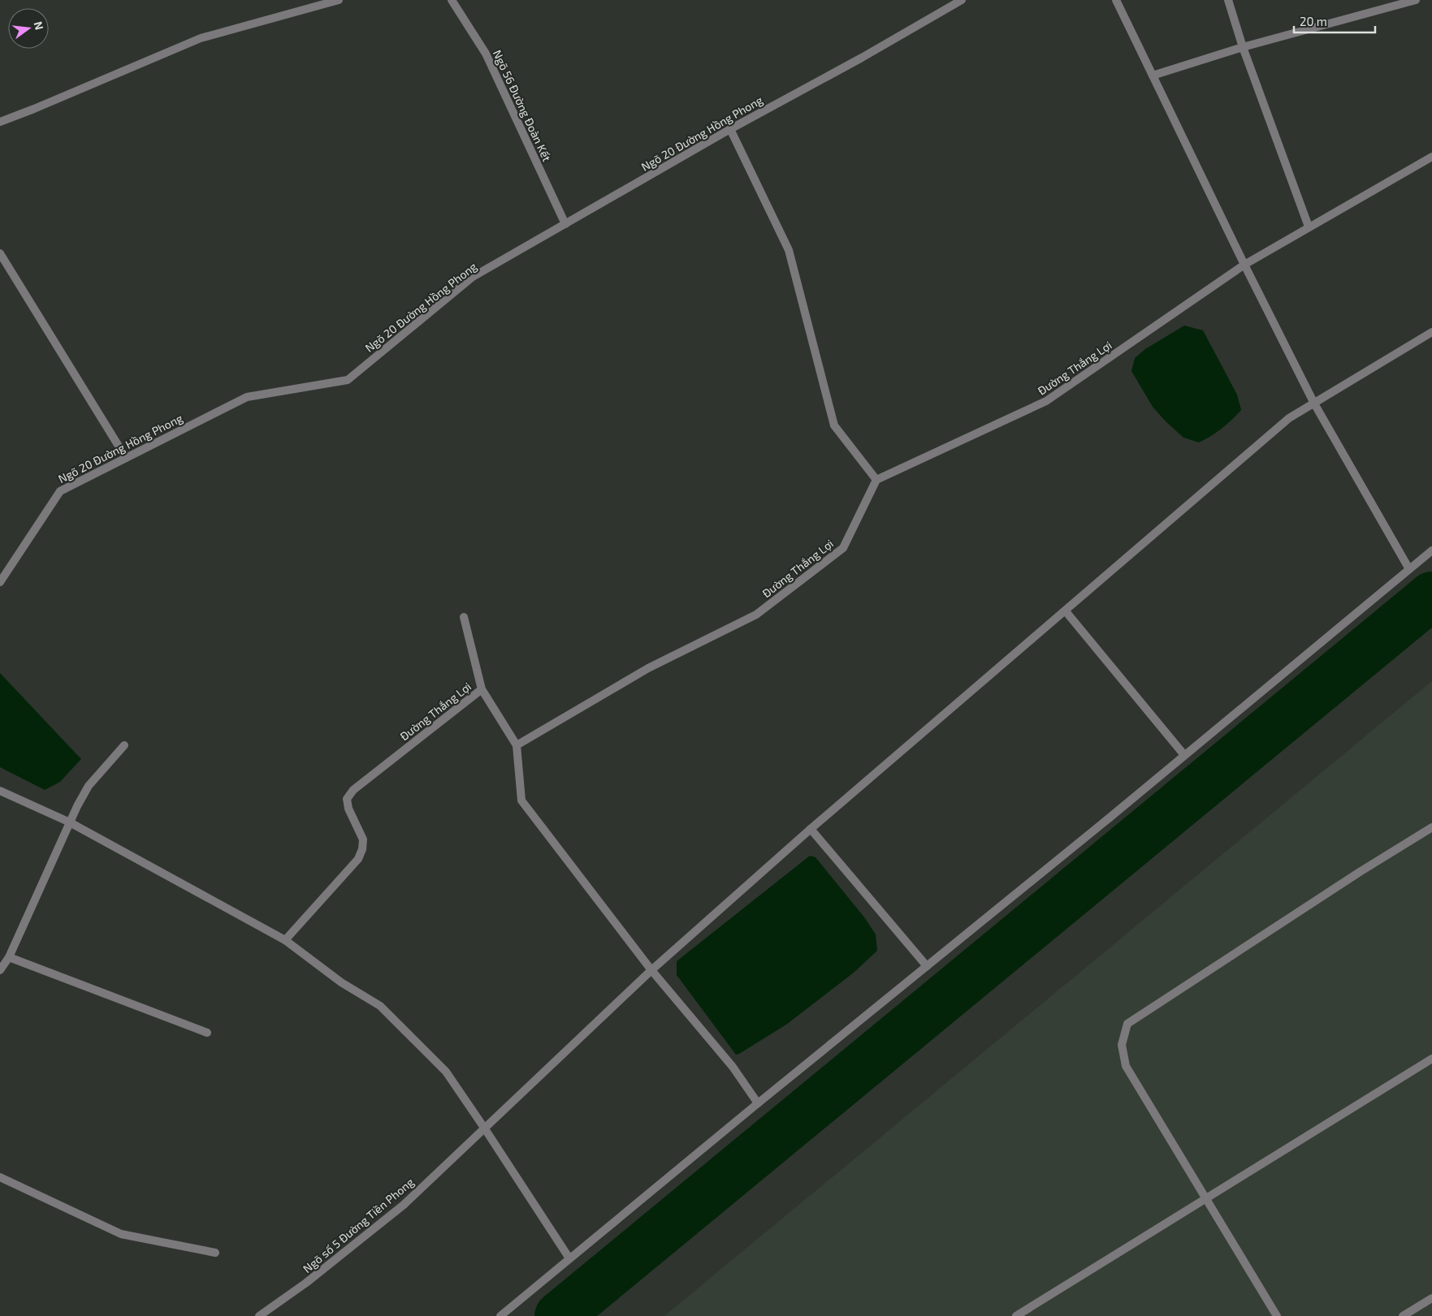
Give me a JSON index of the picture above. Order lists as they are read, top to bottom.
{
  "streets": {
    "street": [
      "Ngõ 56 Đường Đoàn Kết",
      "Ngõ 20 Đường Hồng Phong",
      "Đường Thắng Lợi",
      "Ngõ số 5 Đường Tiền Phong"
    ]
  },
  "crossings": [
    ["Ngõ 56 Đường Đoàn Kết", "Ngõ 20 Đường Hồng Phong"]
  ],
  "scale_bar": "20 m",
  "north": "right"
}
